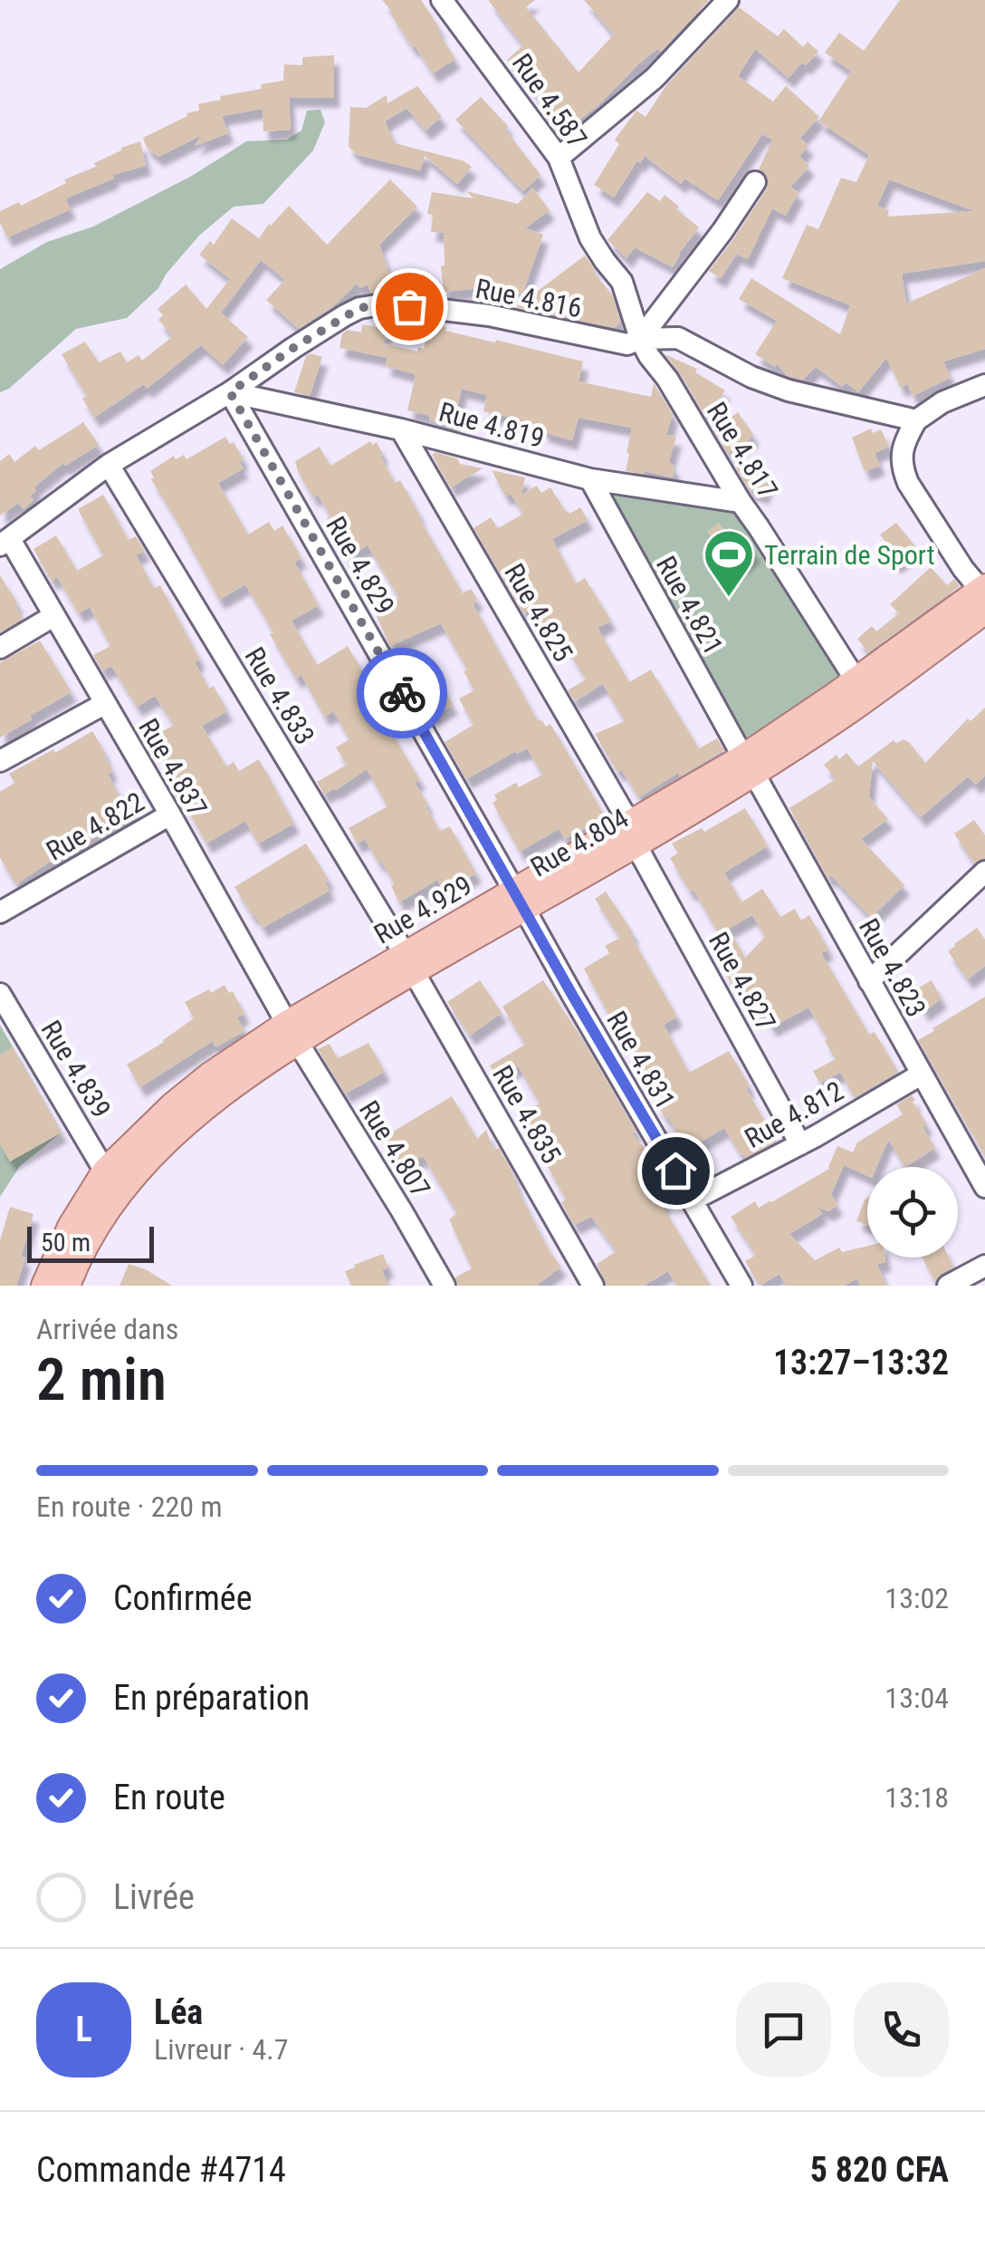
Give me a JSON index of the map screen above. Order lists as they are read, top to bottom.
{
  "streets": {
    "main road": ["Rue 4.804"],
    "street": [
      "Rue 4.587",
      "Rue 4.816",
      "Rue 4.819",
      "Rue 4.817",
      "Rue 4.829",
      "Rue 4.821",
      "Rue 4.825",
      "Rue 4.833",
      "Rue 4.837",
      "Rue 4.822",
      "Rue 4.823",
      "Rue 4.827",
      "Rue 4.831",
      "Rue 4.839",
      "Rue 4.835",
      "Rue 4.812",
      "Rue 4.807"
    ]
  },
  "crossings": [
    ["Rue 4.587", "Rue 4.816"],
    ["Rue 4.587", "Rue 4.817"],
    ["Rue 4.816", "Rue 4.819"],
    ["Rue 4.816", "Rue 4.817"],
    ["Rue 4.816", "Rue 4.829"],
    ["Rue 4.816", "Rue 4.833"],
    ["Rue 4.816", "Rue 4.837"],
    ["Rue 4.819", "Rue 4.817"],
    ["Rue 4.819", "Rue 4.829"],
    ["Rue 4.819", "Rue 4.821"],
    ["Rue 4.819", "Rue 4.825"],
    ["Rue 4.829", "Rue 4.804"],
    ["Rue 4.829", "Rue 4.831"],
    ["Rue 4.821", "Rue 4.804"],
    ["Rue 4.821", "Rue 4.823"],
    ["Rue 4.825", "Rue 4.804"],
    ["Rue 4.825", "Rue 4.827"],
    ["Rue 4.833", "Rue 4.804"],
    ["Rue 4.833", "Rue 4.835"],
    ["Rue 4.837", "Rue 4.822"],
    ["Rue 4.837", "Rue 4.804"],
    ["Rue 4.837", "Rue 4.807"],
    ["Rue 4.804", "Rue 4.823"],
    ["Rue 4.804", "Rue 4.827"],
    ["Rue 4.804", "Rue 4.831"],
    ["Rue 4.804", "Rue 4.835"],
    ["Rue 4.804", "Rue 4.807"],
    ["Rue 4.823", "Rue 4.812"],
    ["Rue 4.827", "Rue 4.812"],
    ["Rue 4.831", "Rue 4.812"]
  ],
  "places": {
    "sports": ["Terrain de Sport"]
  },
  "scale_bar": "50 m",
  "page": {
    "scale": "50 m",
    "heading": ["2 min", "Arrivée dans", "13:27–13:32"],
    "panel": [
      "Léa",
      "Livreur · 4.7",
      "Commande #4714",
      "5 820 CFA"
    ],
    "bar": "En route · 220 m",
    "list": [
      ["Confirmée", "13:02"],
      ["En préparation", "13:04"],
      ["En route", "13:18"],
      "Livrée"
    ],
    "round": "L"
  }
}
